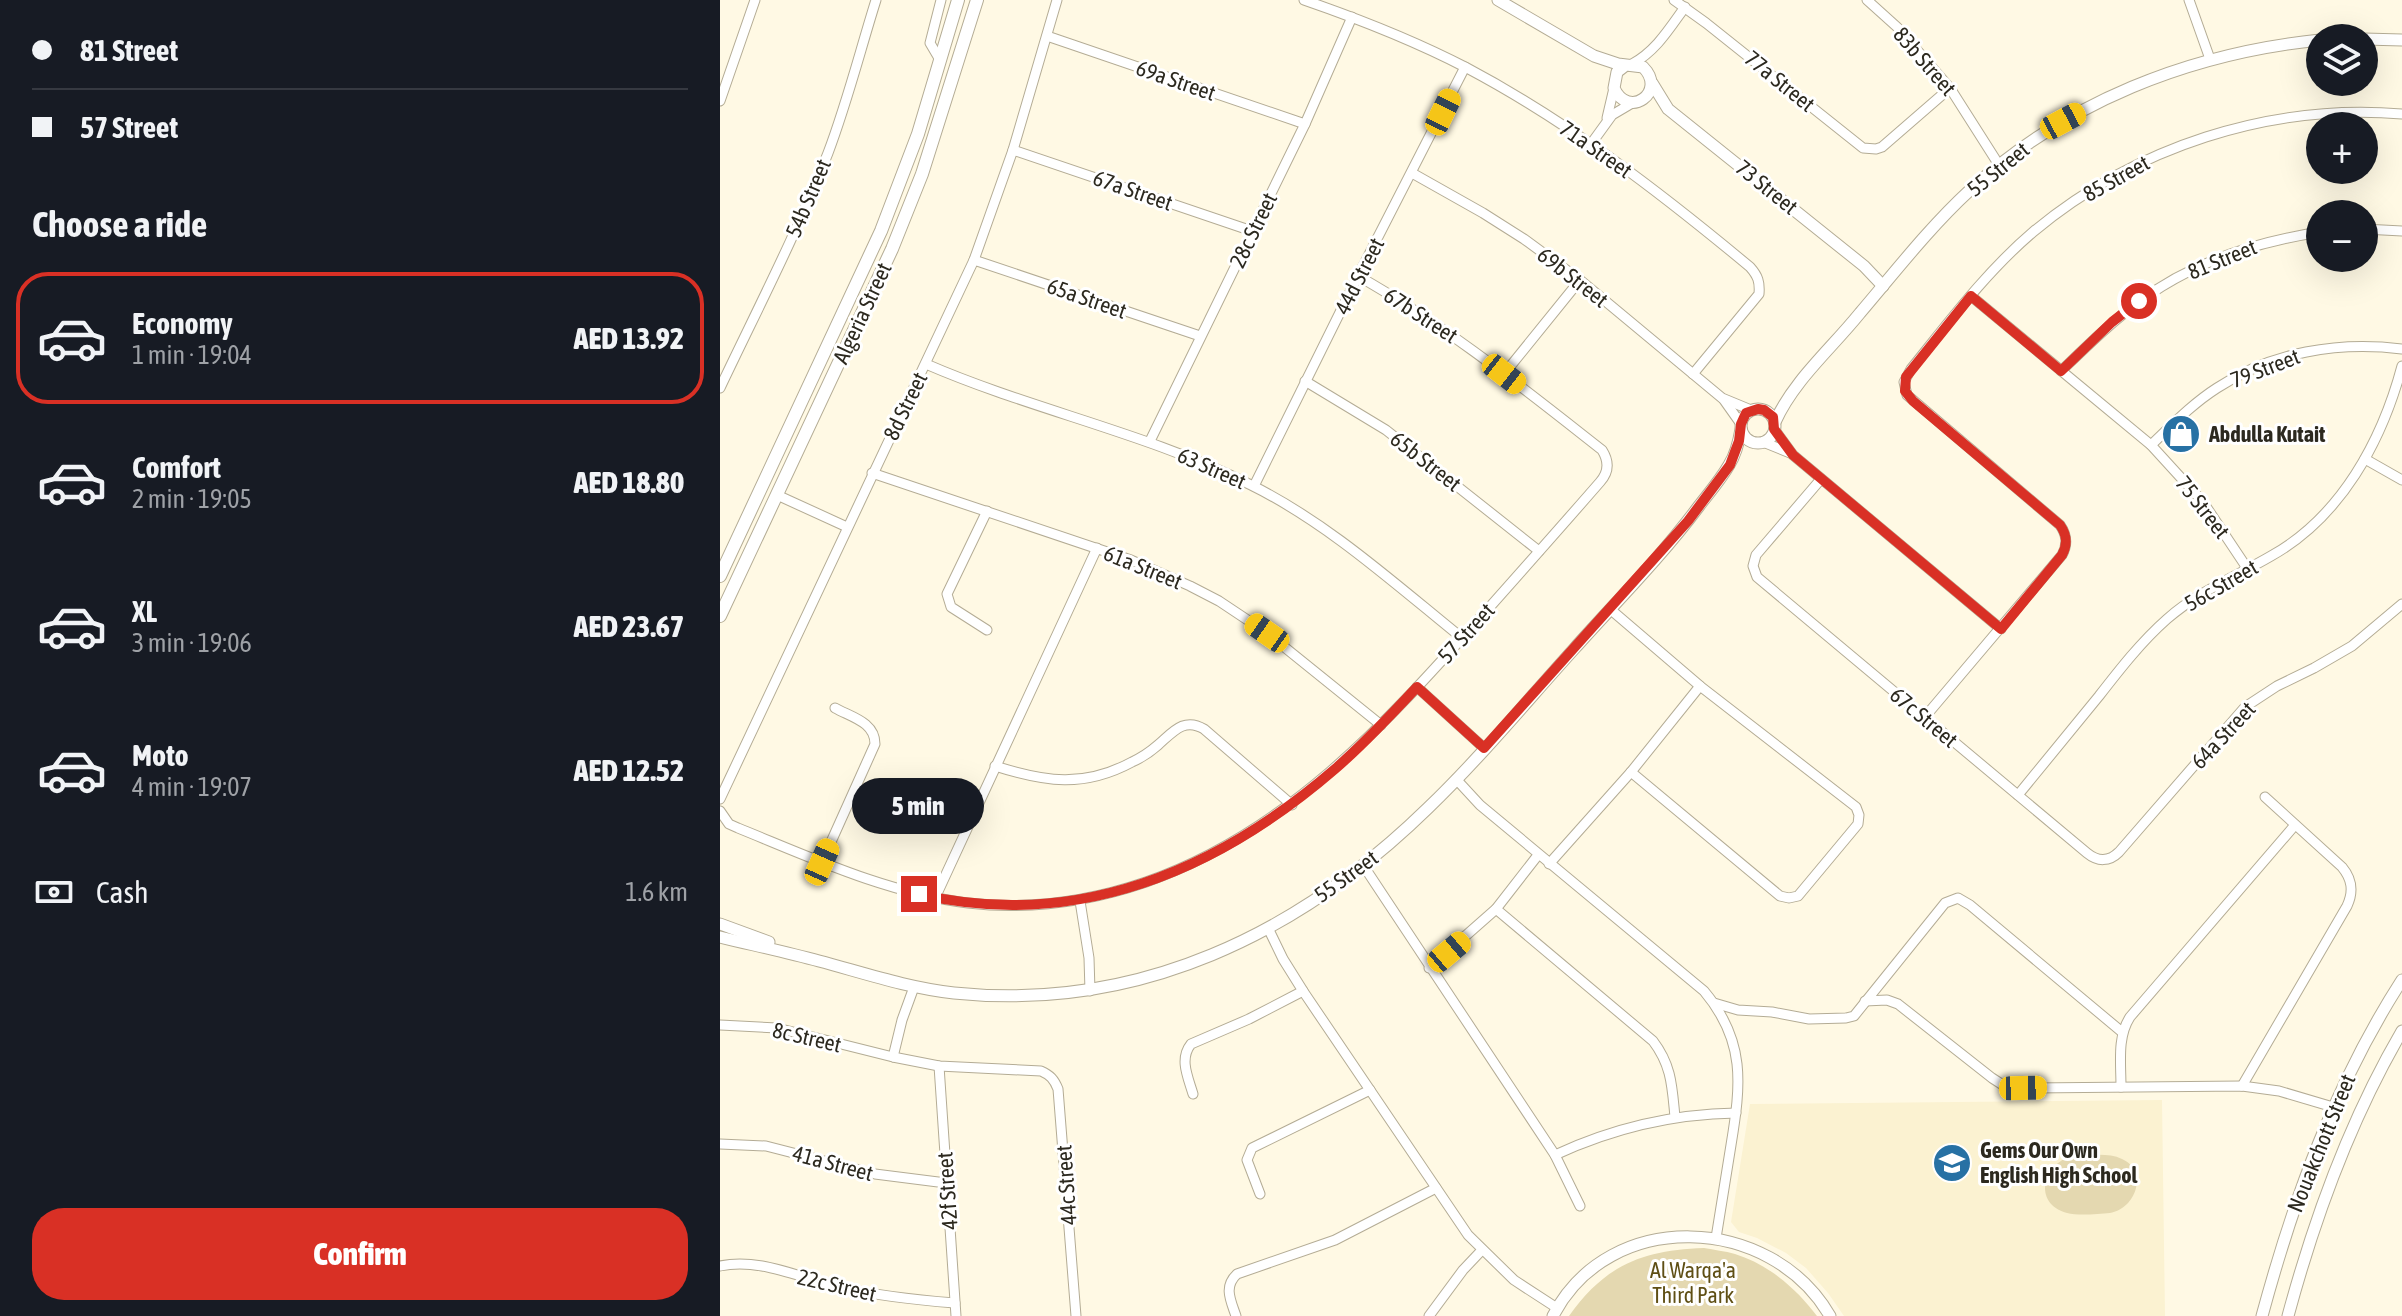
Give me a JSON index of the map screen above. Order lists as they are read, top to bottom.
{
  "streets": {
    "main road": ["Algeria Street"],
    "street": [
      "83b Street",
      "69a Street",
      "77a Street",
      "71a Street",
      "55 Street",
      "85 Street",
      "73 Street",
      "67a Street",
      "54b Street",
      "28c Street",
      "81 Street",
      "44d Street",
      "69b Street",
      "65a Street",
      "67b Street",
      "79 Street",
      "8d Street",
      "65b Street",
      "63 Street",
      "75 Street",
      "61a Street",
      "56c Street",
      "57 Street",
      "67c Street",
      "64a Street",
      "8c Street",
      "Nouakchott Street",
      "41a Street",
      "44c Street",
      "42f Street",
      "22c Street"
    ]
  },
  "crossings": [
    ["83b Street", "77a Street"],
    ["83b Street", "55 Street"],
    ["69a Street", "28c Street"],
    ["69a Street", "8d Street"],
    ["71a Street", "28c Street"],
    ["71a Street", "44d Street"],
    ["71a Street", "69b Street"],
    ["55 Street", "73 Street"],
    ["55 Street", "69b Street"],
    ["85 Street", "75 Street"],
    ["67a Street", "28c Street"],
    ["67a Street", "8d Street"],
    ["28c Street", "65a Street"],
    ["28c Street", "63 Street"],
    ["81 Street", "75 Street"],
    ["44d Street", "69b Street"],
    ["44d Street", "67b Street"],
    ["44d Street", "65b Street"],
    ["44d Street", "63 Street"],
    ["65a Street", "8d Street"],
    ["67b Street", "57 Street"],
    ["79 Street", "75 Street"],
    ["8d Street", "63 Street"],
    ["8d Street", "61a Street"],
    ["65b Street", "57 Street"],
    ["63 Street", "57 Street"],
    ["75 Street", "56c Street"],
    ["61a Street", "57 Street"],
    ["56c Street", "67c Street"],
    ["67c Street", "64a Street"],
    ["8c Street", "44c Street"],
    ["8c Street", "42f Street"],
    ["41a Street", "42f Street"],
    ["42f Street", "22c Street"]
  ],
  "parks": ["Al Warqa'a Third Park"],
  "places": {
    "shop": ["Abdulla Kutait"],
    "school or university": ["Gems Our Own English High School"]
  },
  "page": {
    "banner": ["81 Street", "57 Street"],
    "map_buttons": ["+", "−"],
    "heading": "Choose a ride",
    "list": [
      {
        "name": "Economy",
        "note": "1 min · 19:04",
        "value": "AED 13.92"
      },
      {
        "name": "Comfort",
        "note": "2 min · 19:05",
        "value": "AED 18.80"
      },
      {
        "name": "XL",
        "note": "3 min · 19:06",
        "value": "AED 23.67"
      },
      {
        "name": "Moto",
        "note": "4 min · 19:07",
        "value": "AED 12.52"
      }
    ],
    "bubble": "5 min",
    "pay": ["Cash", "1.6 km"],
    "buttons": "Confirm"
  }
}
